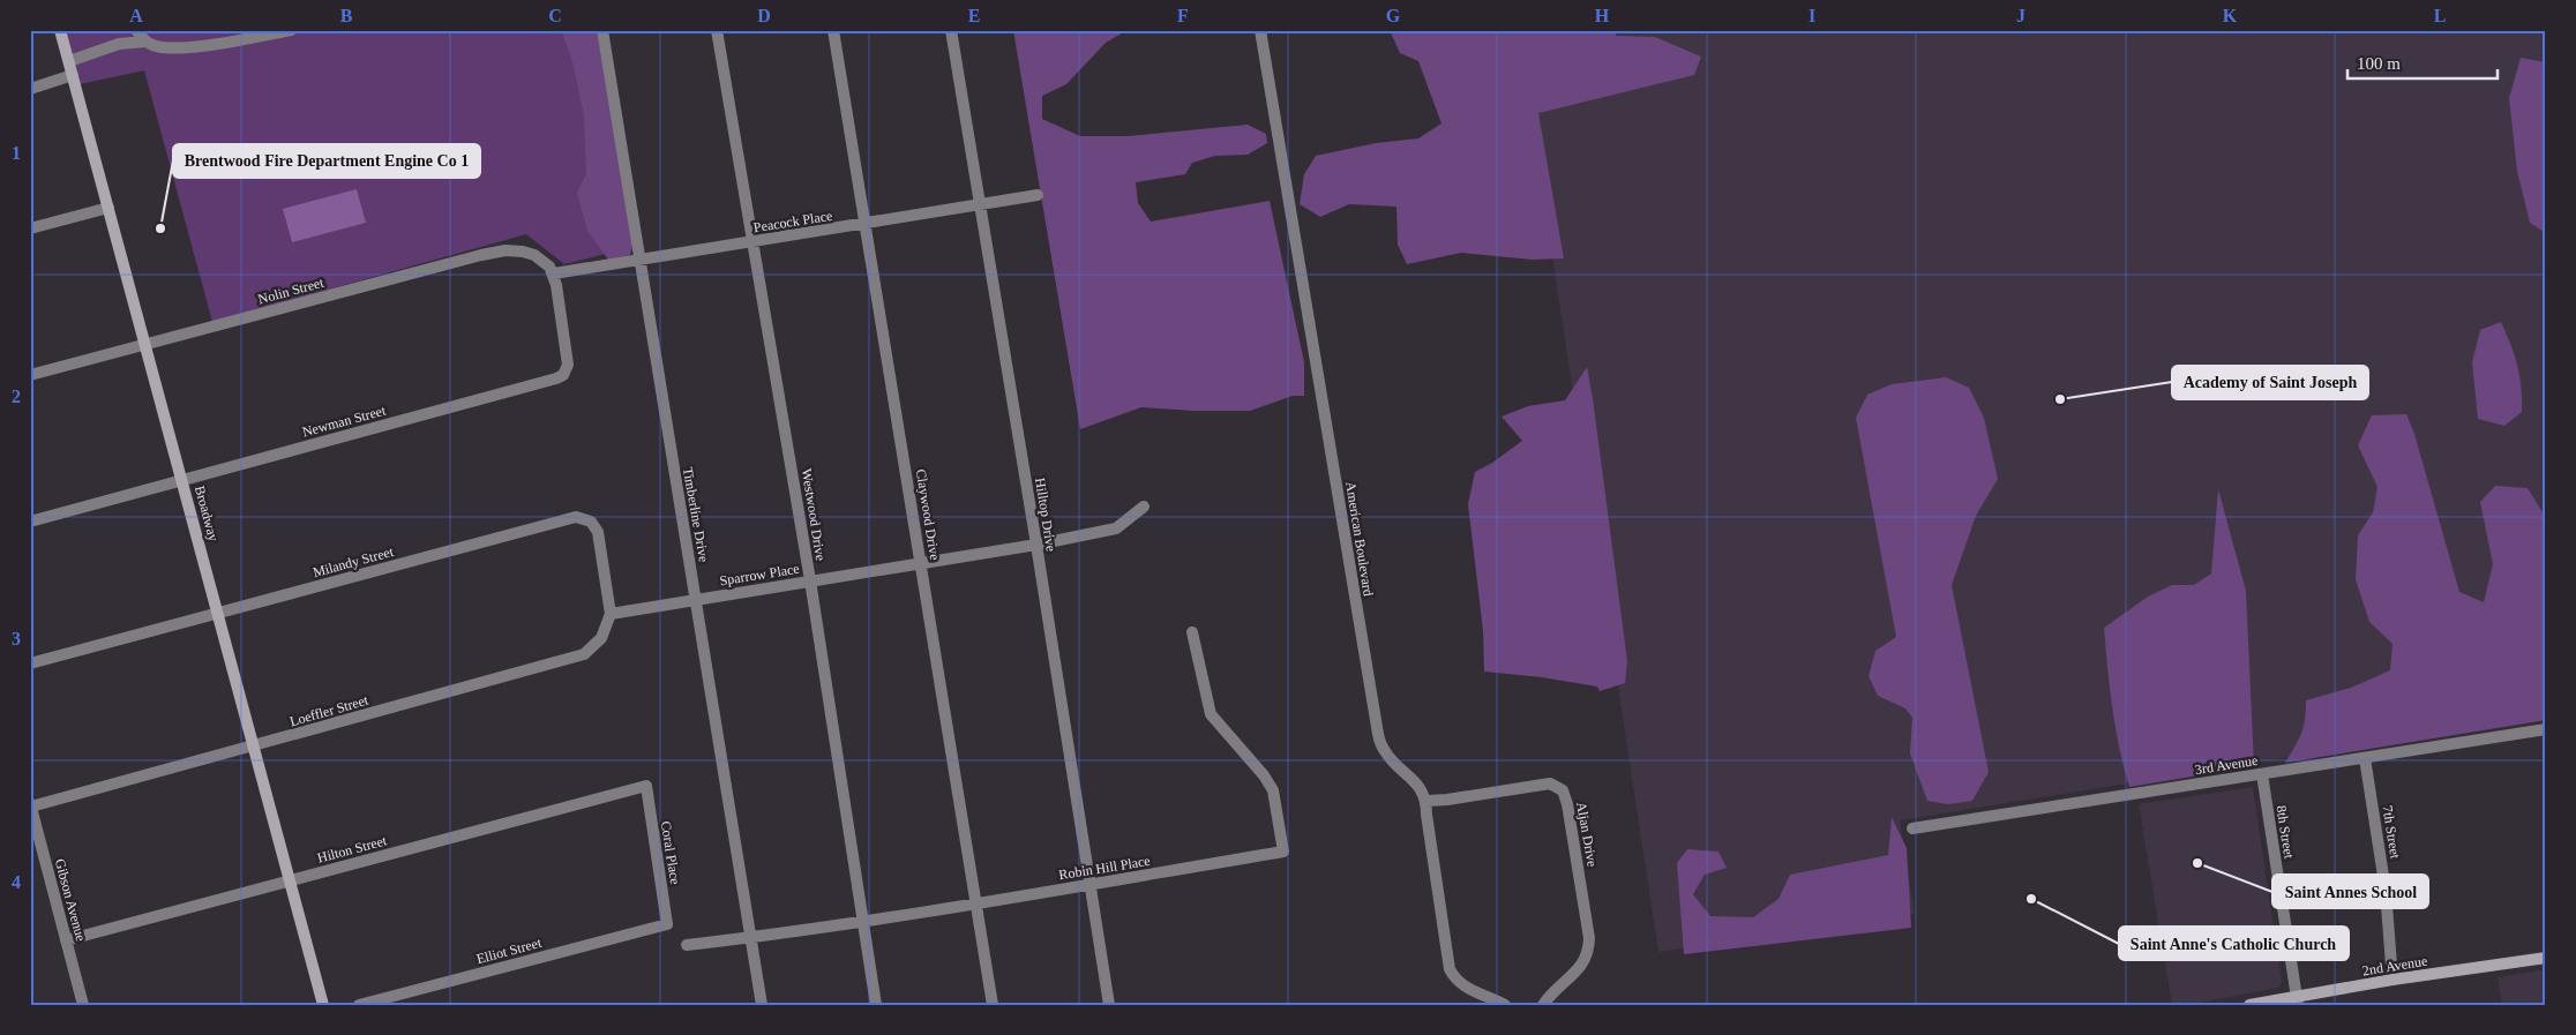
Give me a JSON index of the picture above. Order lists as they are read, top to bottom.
{
  "streets": {
    "street": [
      "Peacock Place",
      "Nolin Street",
      "Newman Street",
      "Broadway",
      "Timberline Drive",
      "Westwood Drive",
      "Claywood Drive",
      "Hilltop Drive",
      "American Boulevard",
      "Milandy Street",
      "Sparrow Place",
      "Loeffler Street",
      "3rd Avenue",
      "8th Street",
      "7th Street",
      "Aljan Drive",
      "Hilton Street",
      "Coral Place",
      "Robin Hill Place",
      "Gibson Avenue",
      "Elliot Street",
      "2nd Avenue"
    ]
  },
  "crossings": [
    ["Peacock Place", "Nolin Street"],
    ["Peacock Place", "Newman Street"],
    ["Peacock Place", "Timberline Drive"],
    ["Peacock Place", "Westwood Drive"],
    ["Peacock Place", "Claywood Drive"],
    ["Peacock Place", "Hilltop Drive"],
    ["Nolin Street", "Newman Street"],
    ["Nolin Street", "Broadway"],
    ["Newman Street", "Broadway"],
    ["Broadway", "Milandy Street"],
    ["Broadway", "Loeffler Street"],
    ["Broadway", "Hilton Street"],
    ["Timberline Drive", "Sparrow Place"],
    ["Timberline Drive", "Robin Hill Place"],
    ["Westwood Drive", "Sparrow Place"],
    ["Westwood Drive", "Robin Hill Place"],
    ["Claywood Drive", "Sparrow Place"],
    ["Claywood Drive", "Robin Hill Place"],
    ["Hilltop Drive", "Sparrow Place"],
    ["Hilltop Drive", "Robin Hill Place"],
    ["American Boulevard", "Aljan Drive"],
    ["Milandy Street", "Sparrow Place"],
    ["Milandy Street", "Loeffler Street"],
    ["Sparrow Place", "Loeffler Street"],
    ["Loeffler Street", "Gibson Avenue"],
    ["3rd Avenue", "8th Street"],
    ["3rd Avenue", "7th Street"],
    ["8th Street", "2nd Avenue"],
    ["7th Street", "2nd Avenue"],
    ["Hilton Street", "Coral Place"],
    ["Hilton Street", "Gibson Avenue"],
    ["Coral Place", "Elliot Street"]
  ],
  "places": [
    "Brentwood Fire Department Engine Co 1",
    "Academy of Saint Joseph",
    "Saint Annes School",
    "Saint Anne's Catholic Church"
  ],
  "scale_bar": "100 m",
  "grid": {
    "columns": [
      "A",
      "B",
      "C",
      "D",
      "E",
      "F",
      "G",
      "H",
      "I",
      "J",
      "K",
      "L"
    ],
    "rows": [
      "1",
      "2",
      "3",
      "4"
    ]
  }
}
